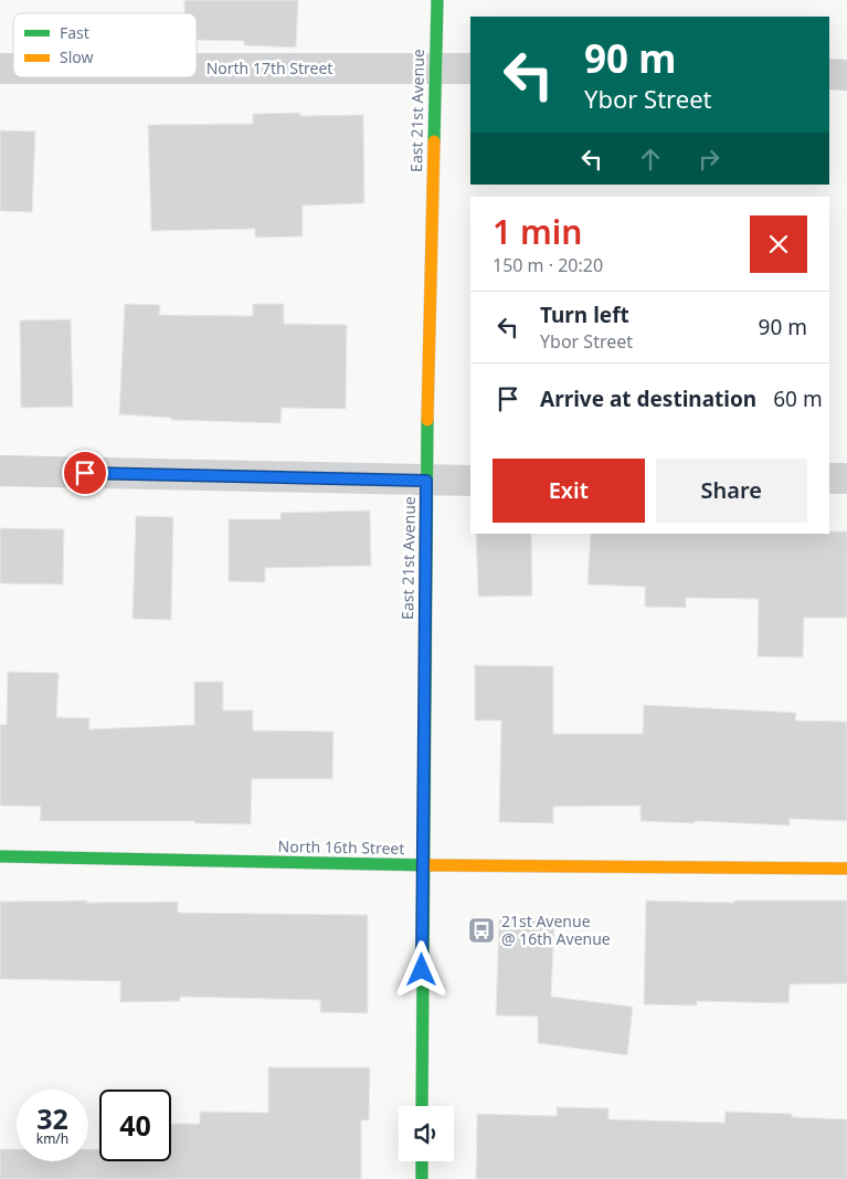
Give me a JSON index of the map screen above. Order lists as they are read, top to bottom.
{
  "streets": {
    "street": ["North 17th Street", "East 21st Avenue", "North 16th Street"]
  },
  "crossings": [
    ["North 17th Street", "East 21st Avenue"],
    ["East 21st Avenue", "North 16th Street"]
  ],
  "places": {
    "bus stop": ["21st Avenue @ 16th Avenue"]
  },
  "legend": ["Fast", "Slow"],
  "page": {
    "turn": ["90 m", "Ybor Street"],
    "heading": ["1 min", "150 m · 20:20"],
    "list": [
      {
        "name": "Turn left",
        "note": "Ybor Street",
        "value": "90 m"
      },
      {
        "name": "Arrive at destination",
        "value": "60 m"
      }
    ],
    "buttons": ["Exit", "Share"],
    "speed": "32 km/h",
    "limit": "40"
  }
}
